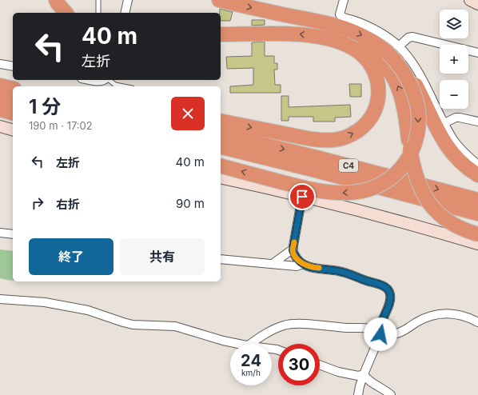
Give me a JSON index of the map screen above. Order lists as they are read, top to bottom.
{
  "streets": {
    "highway": ["C4"]
  },
  "page": {
    "map_buttons": ["+", "−"],
    "turn": ["40 m", "左折"],
    "heading": ["1 分", "190 m · 17:02"],
    "list": [
      {
        "name": "左折",
        "value": "40 m"
      },
      {
        "name": "右折",
        "value": "90 m"
      }
    ],
    "buttons": ["終了", "共有"],
    "speed": "24 km/h",
    "limit": "30"
  }
}
